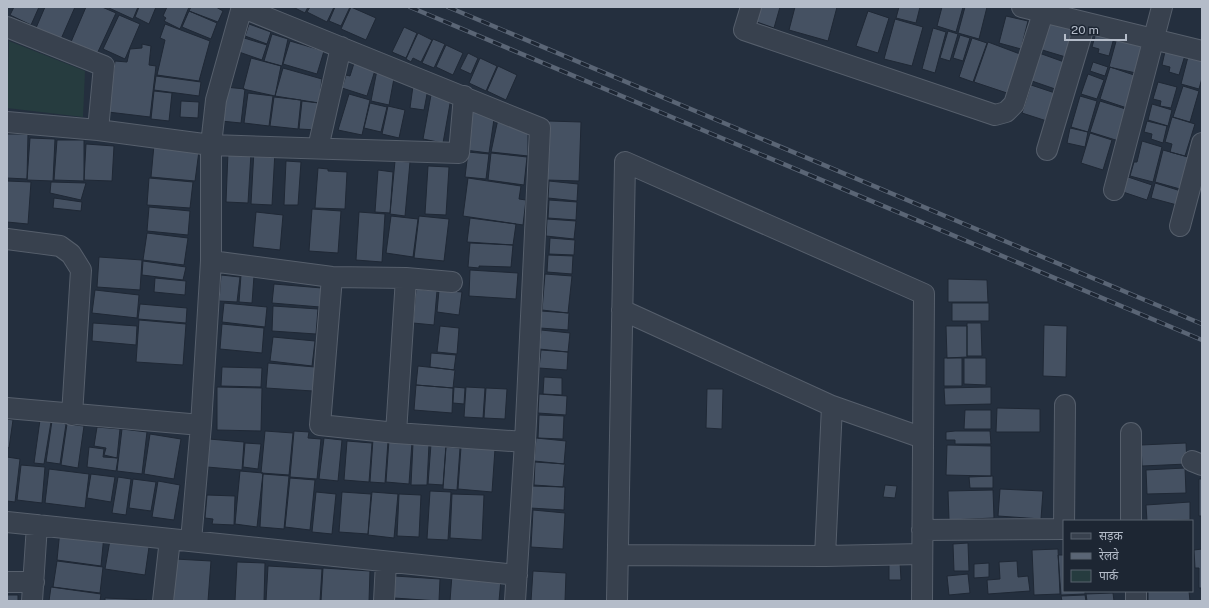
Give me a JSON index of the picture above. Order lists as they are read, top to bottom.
{
  "legend": ["सड़क", "रेलवे", "पार्क"],
  "scale_bar": "20 m"
}
